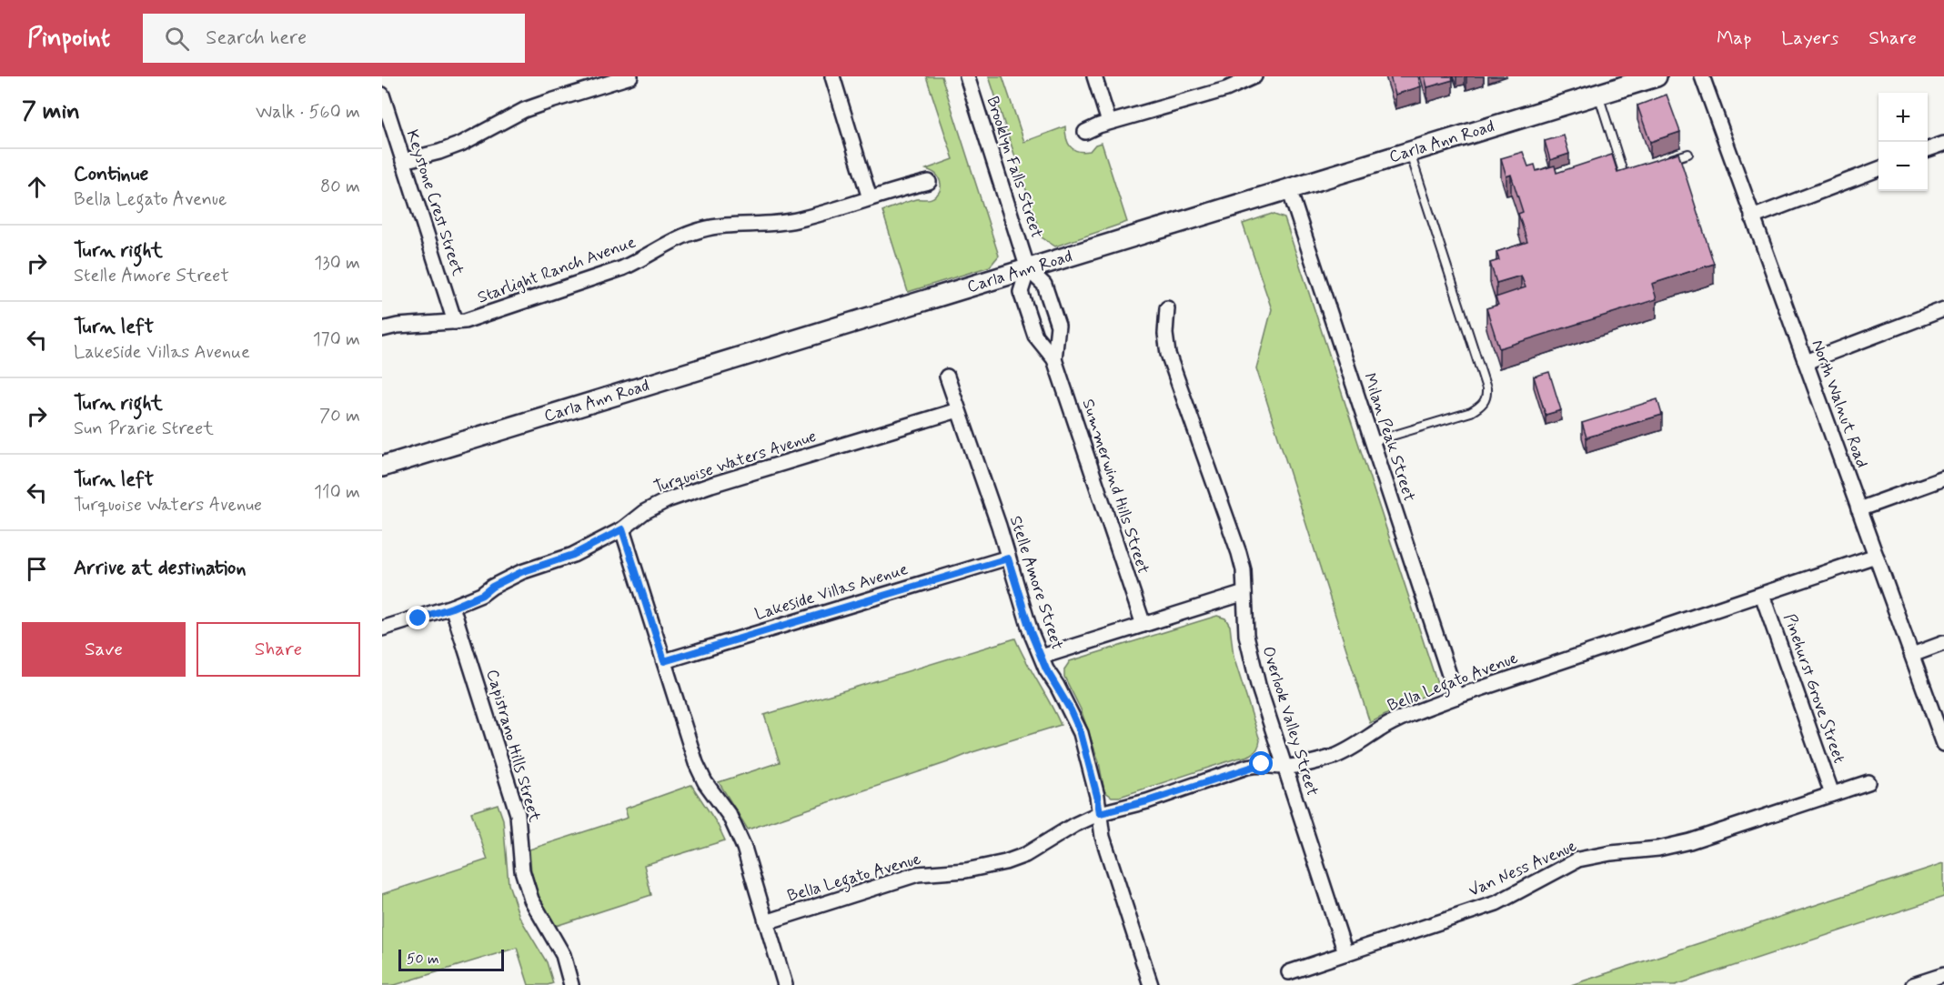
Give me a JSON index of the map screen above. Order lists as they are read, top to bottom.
{
  "streets": {
    "street": [
      "Carla Ann Road",
      "Brooklyn Falls Street",
      "Keystone Crest Street",
      "Starlight Ranch Avenue",
      "North Walnut Road",
      "Milan Peak Street",
      "Turquoise Waters Avenue",
      "Summerwind Hills Street",
      "Stelle Amore Street",
      "Lakeside Villas Avenue",
      "Bella Legato Avenue",
      "Pinehurst Grove Street",
      "Overlook Valley Street",
      "Capistrano Hills Street",
      "Van Ness Avenue"
    ]
  },
  "crossings": [
    ["Carla Ann Road", "Brooklyn Falls Street"],
    ["Carla Ann Road", "Milan Peak Street"],
    ["Carla Ann Road", "Summerwind Hills Street"],
    ["Brooklyn Falls Street", "Summerwind Hills Street"],
    ["Keystone Crest Street", "Starlight Ranch Avenue"],
    ["North Walnut Road", "Bella Legato Avenue"],
    ["Milan Peak Street", "Bella Legato Avenue"],
    ["Turquoise Waters Avenue", "Stelle Amore Street"],
    ["Turquoise Waters Avenue", "Capistrano Hills Street"],
    ["Stelle Amore Street", "Lakeside Villas Avenue"],
    ["Stelle Amore Street", "Bella Legato Avenue"],
    ["Bella Legato Avenue", "Pinehurst Grove Street"],
    ["Bella Legato Avenue", "Overlook Valley Street"],
    ["Pinehurst Grove Street", "Van Ness Avenue"],
    ["Overlook Valley Street", "Van Ness Avenue"]
  ],
  "scale_bar": "50 m",
  "page": {
    "header": "Pinpoint",
    "search": "Search here",
    "nav": ["Map", "Layers", "Share"],
    "heading": ["7 min", "Walk · 560 m"],
    "map_buttons": ["+", "−"],
    "list": [
      ["Continue", "Bella Legato Avenue", "80 m"],
      ["Turn right", "Stelle Amore Street", "130 m"],
      ["Turn left", "Lakeside Villas Avenue", "170 m"],
      ["Turn right", "Sun Prarie Street", "70 m"],
      ["Turn left", "Turquoise Waters Avenue", "110 m"],
      "Arrive at destination"
    ],
    "buttons": ["Save", "Share"],
    "scale": "50 m"
  }
}
